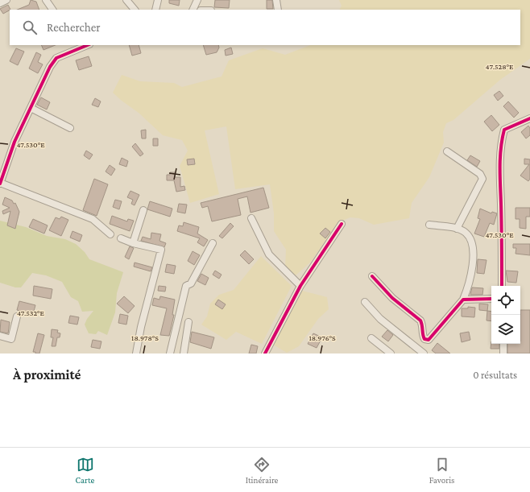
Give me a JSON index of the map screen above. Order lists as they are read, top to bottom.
{
  "page": {
    "search": "Rechercher",
    "heading": ["À proximité", "0 résultats"],
    "nav": ["Carte", "Itinéraire", "Favoris"]
  },
  "coordinates": [
    "47.528°E",
    "47.530°E",
    "47.532°E",
    "18.978°S",
    "18.976°S"
  ]
}
